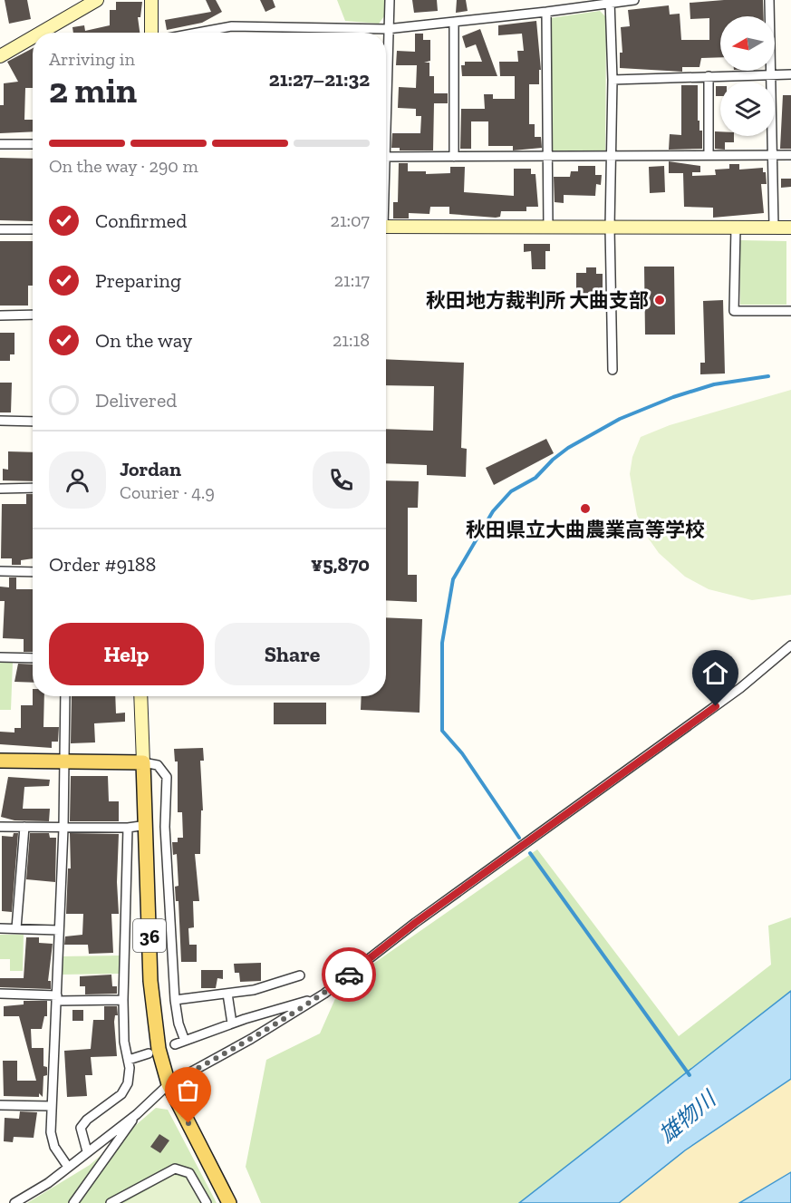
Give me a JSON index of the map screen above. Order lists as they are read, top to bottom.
{
  "streets": {
    "main road": ["36"]
  },
  "water": ["雄物川"],
  "places": ["秋田地方裁判所 大曲支部", "秋田県立大曲農業高等学校"],
  "north": "left",
  "page": {
    "heading": ["2 min", "Arriving in", "21:27–21:32"],
    "panel": [
      "Jordan",
      "Courier · 4.9",
      "Order #9188",
      "¥5,870"
    ],
    "bar": "On the way · 290 m",
    "list": [
      ["Confirmed", "21:07"],
      ["Preparing", "21:17"],
      ["On the way", "21:18"],
      "Delivered"
    ],
    "buttons": ["Help", "Share"]
  }
}
